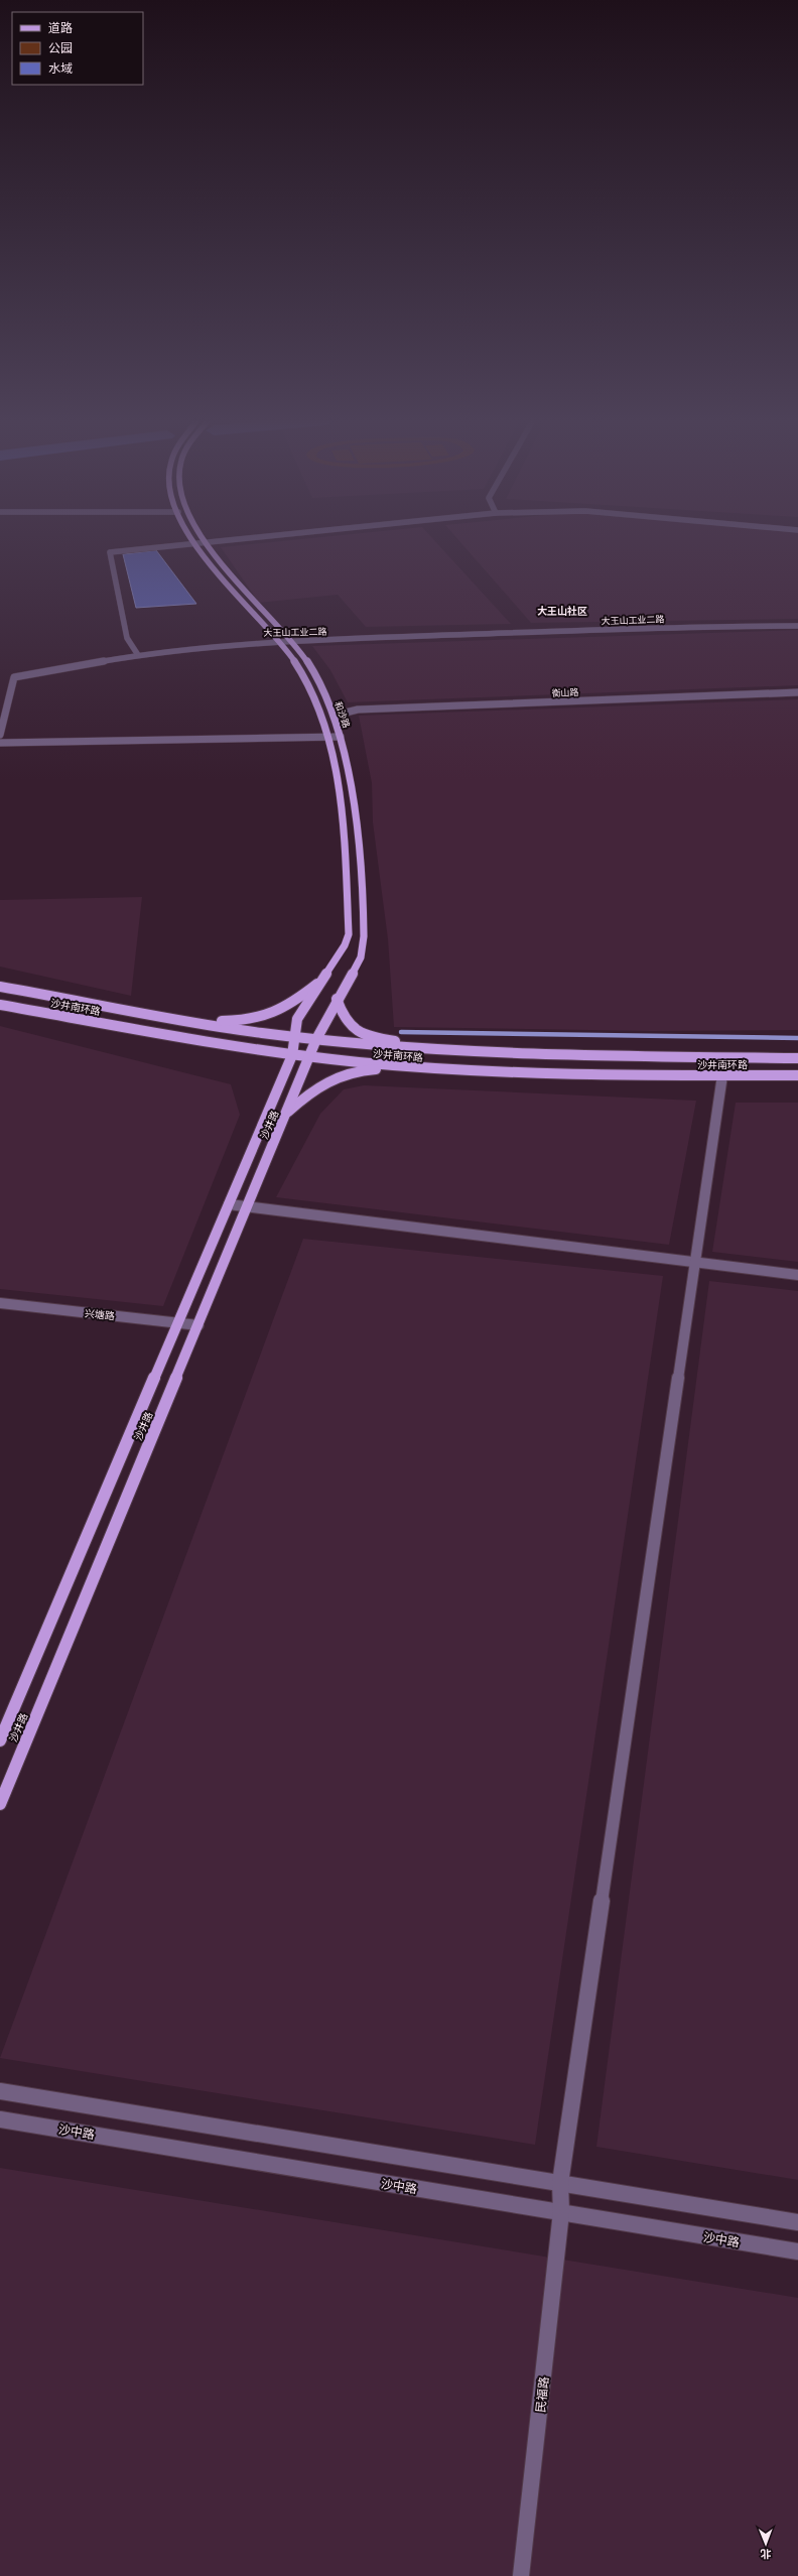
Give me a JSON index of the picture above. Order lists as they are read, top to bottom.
{
  "streets": {
    "main road": ["和沙路", "沙井南环路", "沙井路"],
    "street": [
      "大王山工业二路",
      "衡山路",
      "兴塘路",
      "沙中路",
      "民福路"
    ]
  },
  "crossings": [
    ["大王山工业二路", "和沙路"],
    ["衡山路", "和沙路"],
    ["和沙路", "沙井南环路"],
    ["和沙路", "沙井路"],
    ["沙井南环路", "沙井路"],
    ["沙井南环路", "民福路"],
    ["沙井路", "兴塘路"],
    ["沙中路", "民福路"]
  ],
  "districts": ["大王山社区"],
  "legend": ["道路", "公园", "水域"],
  "north": "bottom"
}
